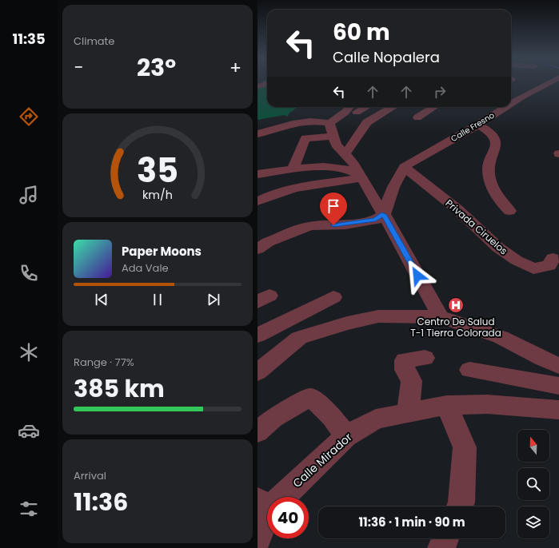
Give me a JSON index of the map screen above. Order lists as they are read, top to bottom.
{
  "streets": {
    "street": ["Calle Fresno", "Privada Ciruelos", "Calle Mirador"]
  },
  "crossings": [
    ["Calle Fresno", "Privada Ciruelos"]
  ],
  "places": {
    "hospital": ["Centro De Salud T-1 Tierra Colorada"]
  },
  "north": "top",
  "page": {
    "tabs": "11:35",
    "tile": [
      "Climate",
      ["Range · 77%", "385 km"],
      ["Arrival", "11:36"]
    ],
    "turn": ["60 m", "Calle Nopalera"],
    "heat": ["−", "23°", "+"],
    "song": ["Paper Moons", "Ada Vale"],
    "limit": "40",
    "trip": "11:36 · 1 min · 90 m",
    "gauge": ["35", "km/h"]
  }
}
